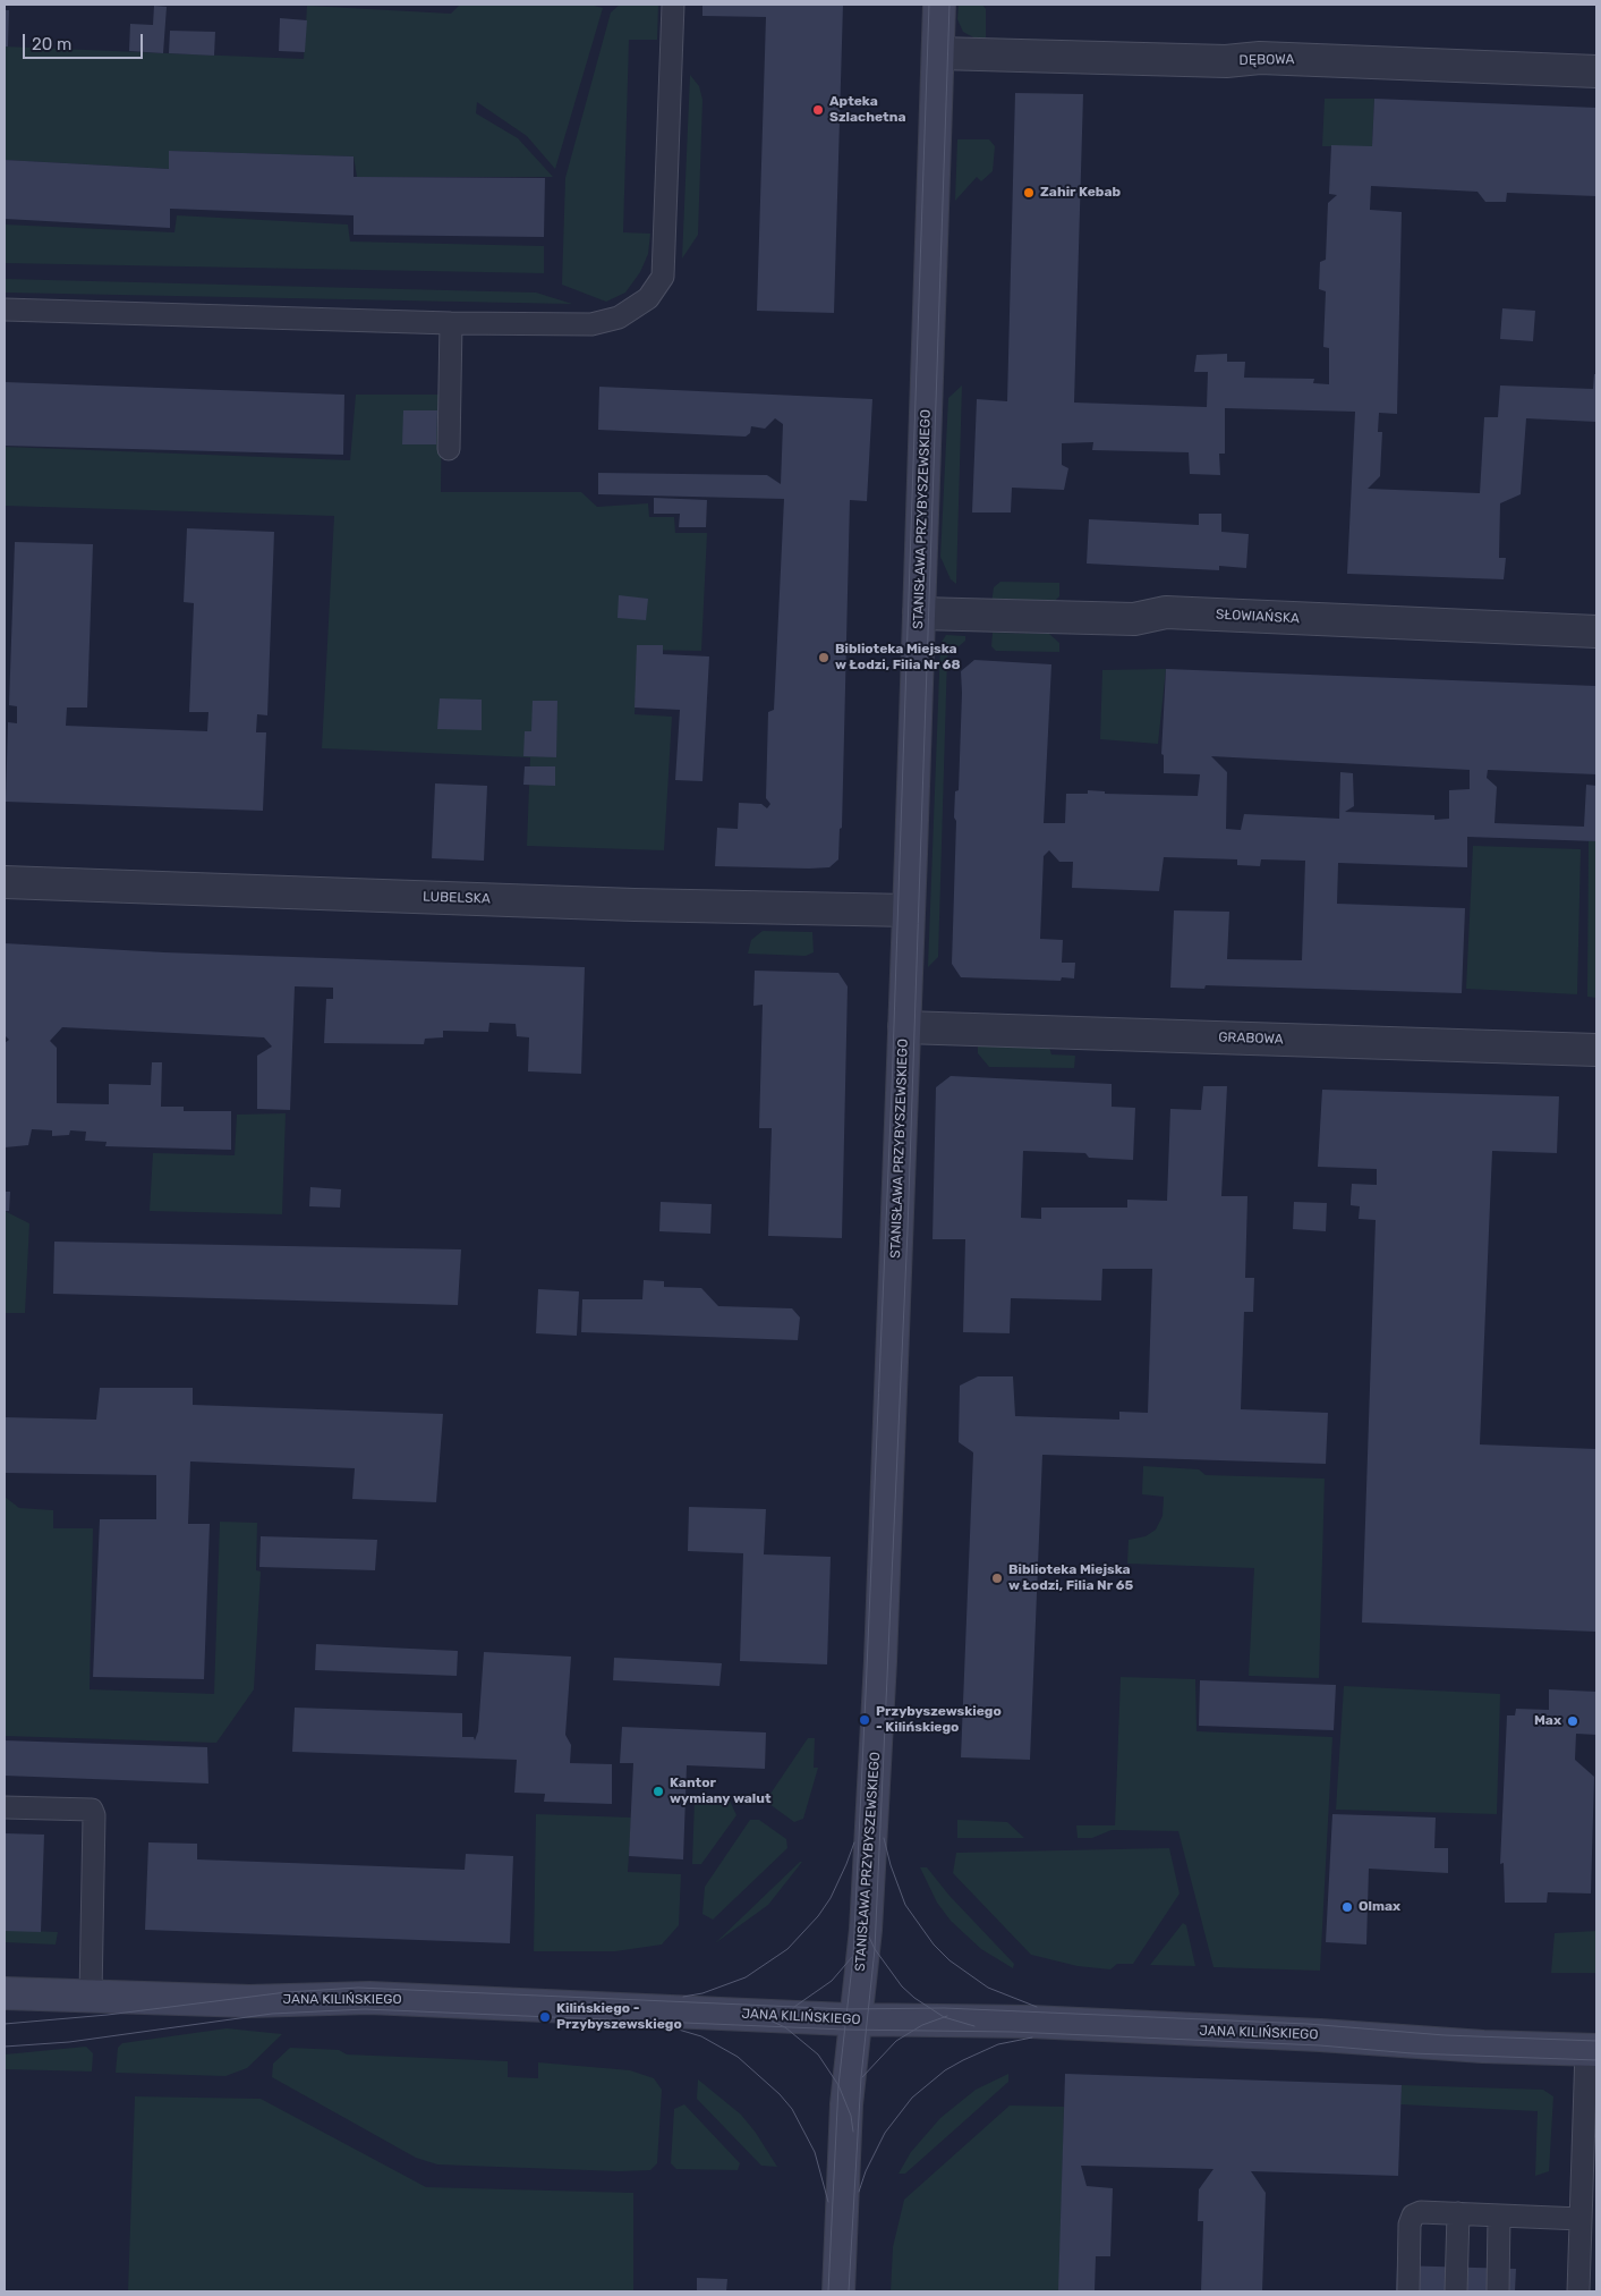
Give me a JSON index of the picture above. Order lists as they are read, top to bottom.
{
  "streets": {
    "street": [
      "DĘBOWA",
      "STANISŁAWA PRZYBYSZEWSKIEGO",
      "SŁOWIAŃSKA",
      "LUBELSKA",
      "GRABOWA",
      "JANA KILIŃSKIEGO"
    ]
  },
  "crossings": [
    ["DĘBOWA", "STANISŁAWA PRZYBYSZEWSKIEGO"],
    ["STANISŁAWA PRZYBYSZEWSKIEGO", "SŁOWIAŃSKA"],
    ["STANISŁAWA PRZYBYSZEWSKIEGO", "LUBELSKA"],
    ["STANISŁAWA PRZYBYSZEWSKIEGO", "GRABOWA"],
    ["STANISŁAWA PRZYBYSZEWSKIEGO", "JANA KILIŃSKIEGO"]
  ],
  "places": [
    "Apteka Szlachetna",
    "Zahir Kebab",
    "Biblioteka Miejska w Łodzi, Filia Nr 68",
    "Biblioteka Miejska w Łodzi, Filia Nr 65",
    "Przybyszewskiego - Kilińskiego",
    "Max",
    "Kantor wymiany walut",
    "Olmax",
    "Kilińskiego - Przybyszewskiego"
  ],
  "scale_bar": "20 m"
}
